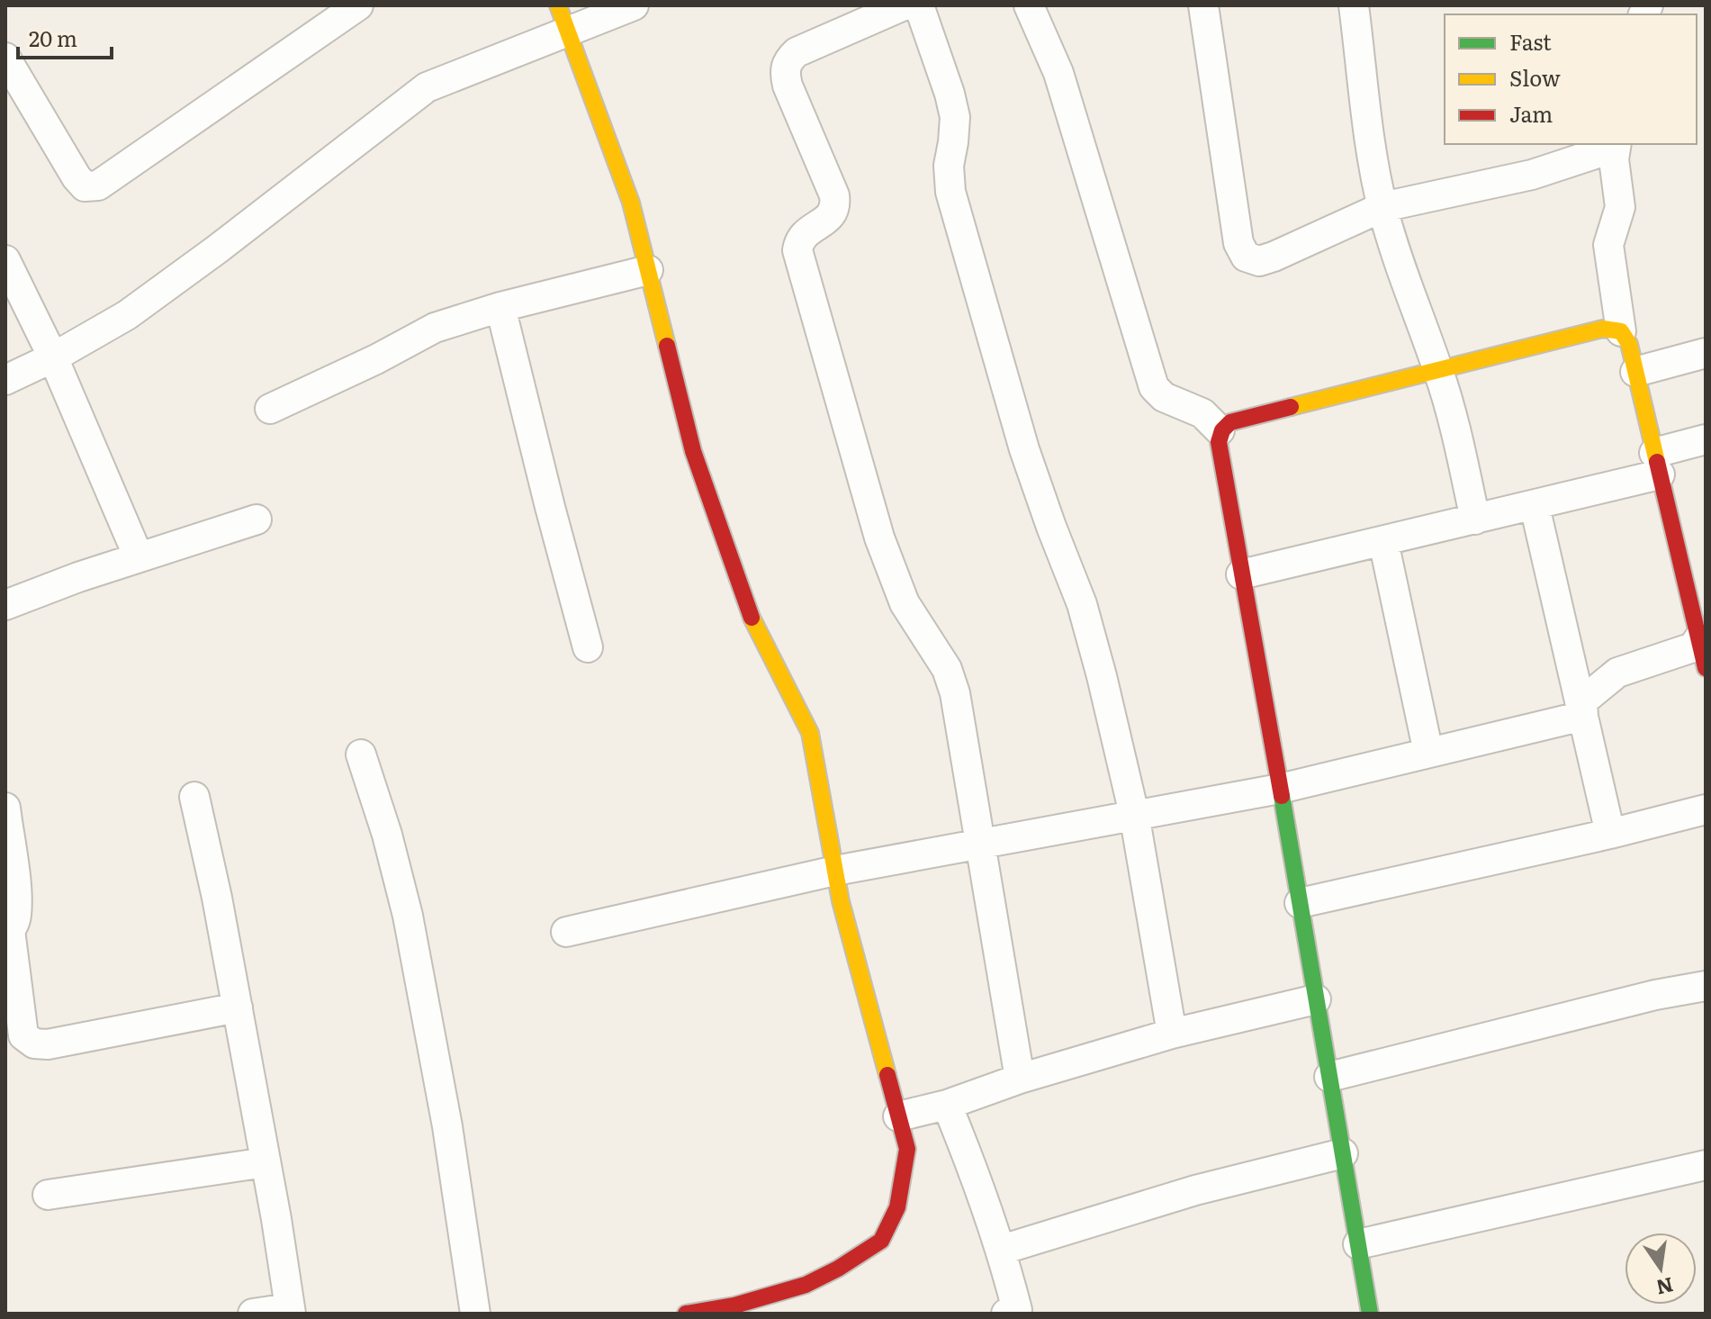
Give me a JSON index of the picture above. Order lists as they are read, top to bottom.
{
  "legend": ["Fast", "Slow", "Jam"],
  "scale_bar": "20 m",
  "north": "bottom"
}
